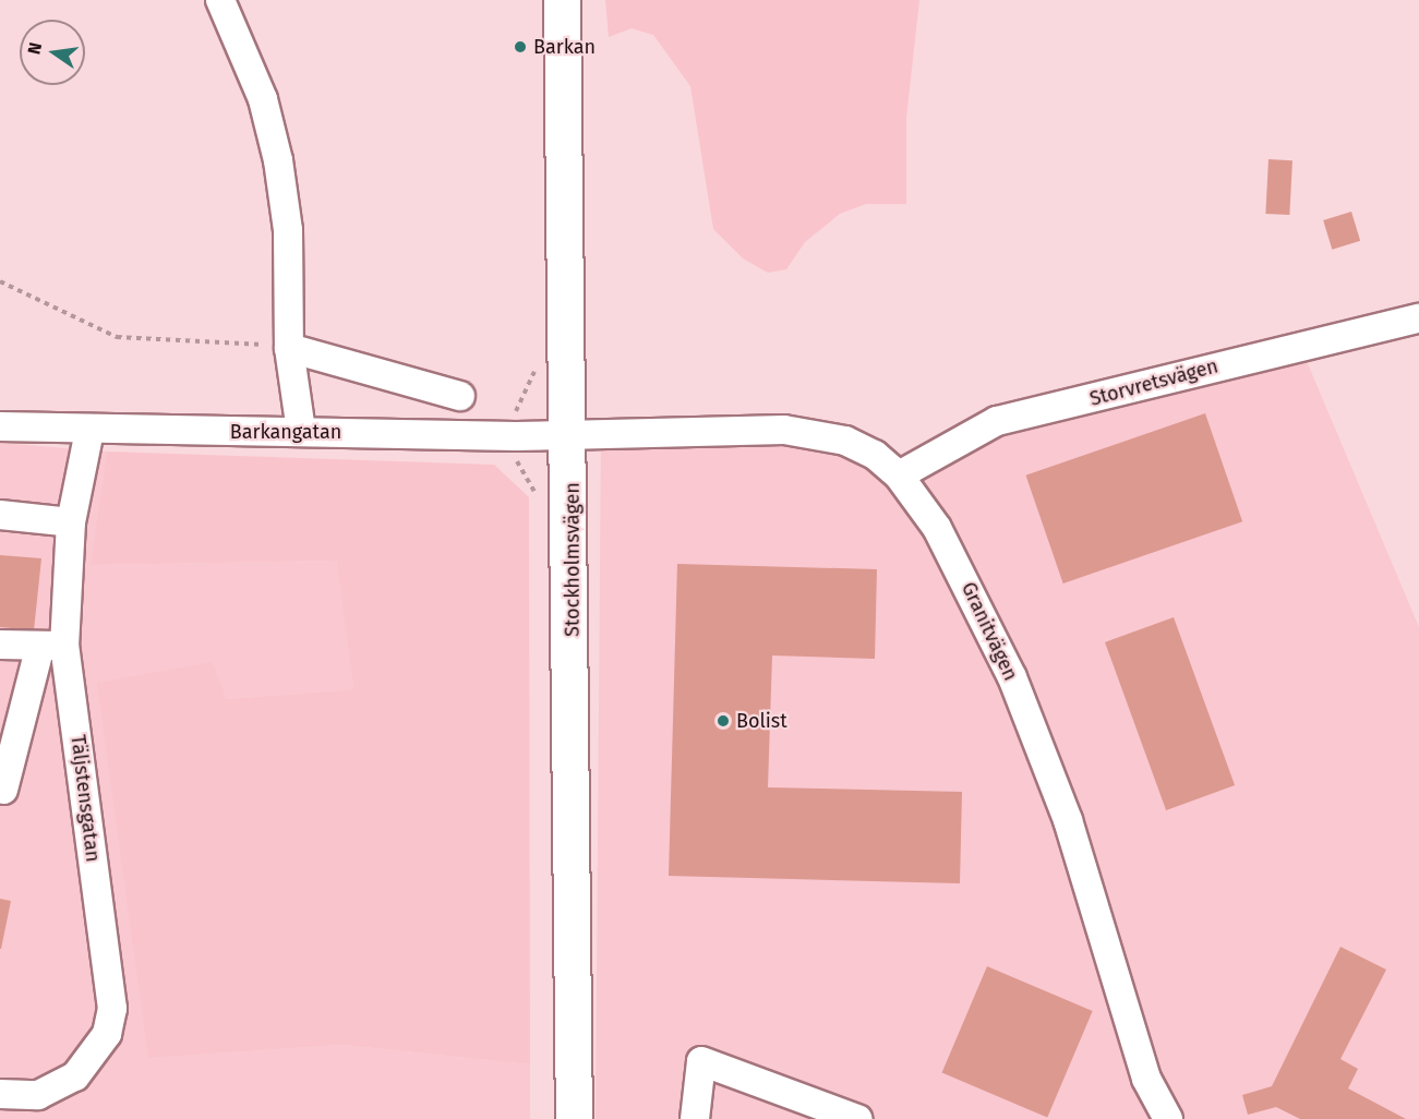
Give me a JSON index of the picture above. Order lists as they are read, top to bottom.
{
  "streets": {
    "main road": ["Stockholmsvägen"],
    "street": [
      "Storvretsvägen",
      "Barkangatan",
      "Granitvägen",
      "Täljstensgatan"
    ]
  },
  "crossings": [
    ["Storvretsvägen", "Granitvägen"],
    ["Barkangatan", "Stockholmsvägen"],
    ["Barkangatan", "Granitvägen"],
    ["Barkangatan", "Täljstensgatan"],
    ["Stockholmsvägen", "Granitvägen"]
  ],
  "places": ["Barkan", "Bolist"],
  "north": "left"
}
